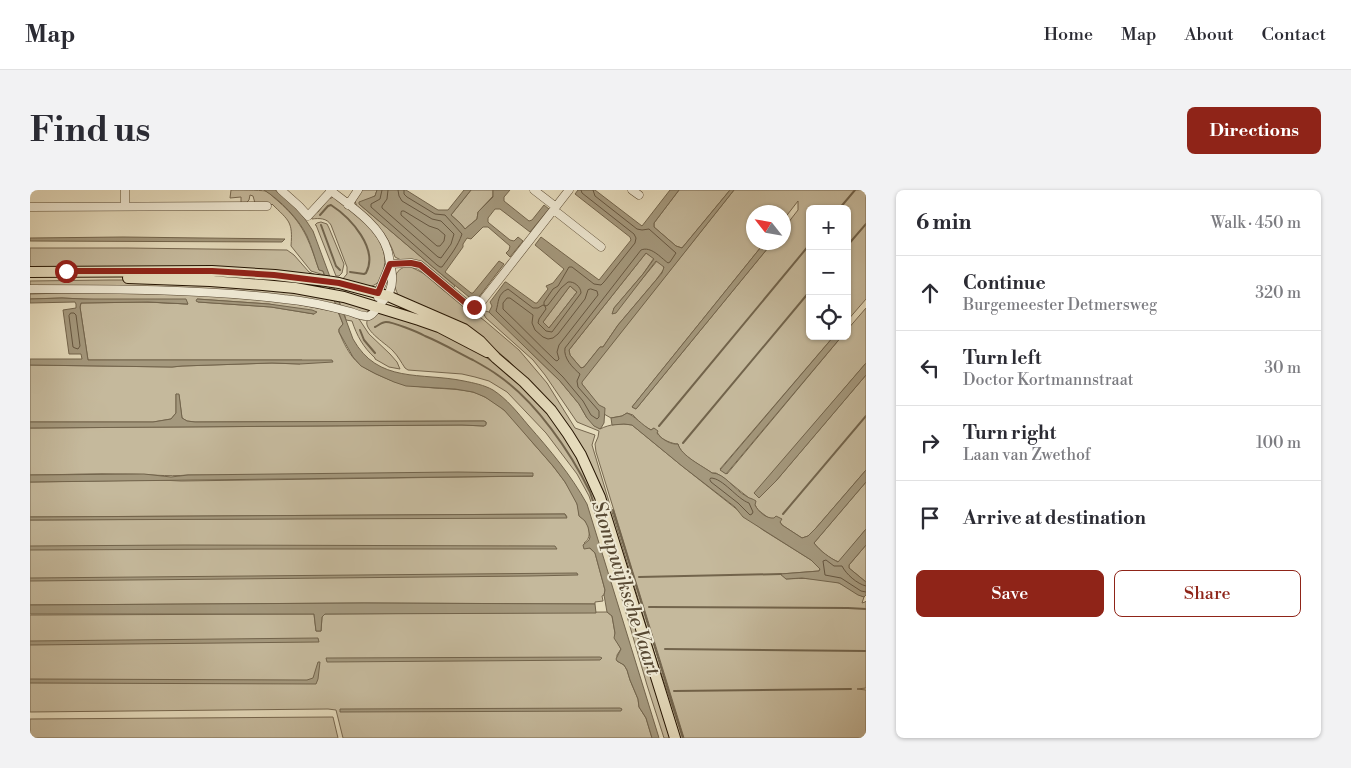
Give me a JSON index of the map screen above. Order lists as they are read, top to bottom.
{
  "water": ["Stompwijksche Vaart"],
  "north": "top left",
  "page": {
    "header": "Map",
    "nav": [
      "Home",
      "Map",
      "About",
      "Contact"
    ],
    "buttons": [
      "Directions",
      ["Save", "Share"]
    ],
    "title": "Find us",
    "heading": ["6 min", "Walk · 450 m"],
    "map_buttons": ["+", "−"],
    "list": [
      ["Continue", "Burgemeester Detmersweg", "320 m"],
      ["Turn left", "Doctor Kortmannstraat", "30 m"],
      ["Turn right", "Laan van Zwethof", "100 m"],
      "Arrive at destination"
    ]
  }
}
